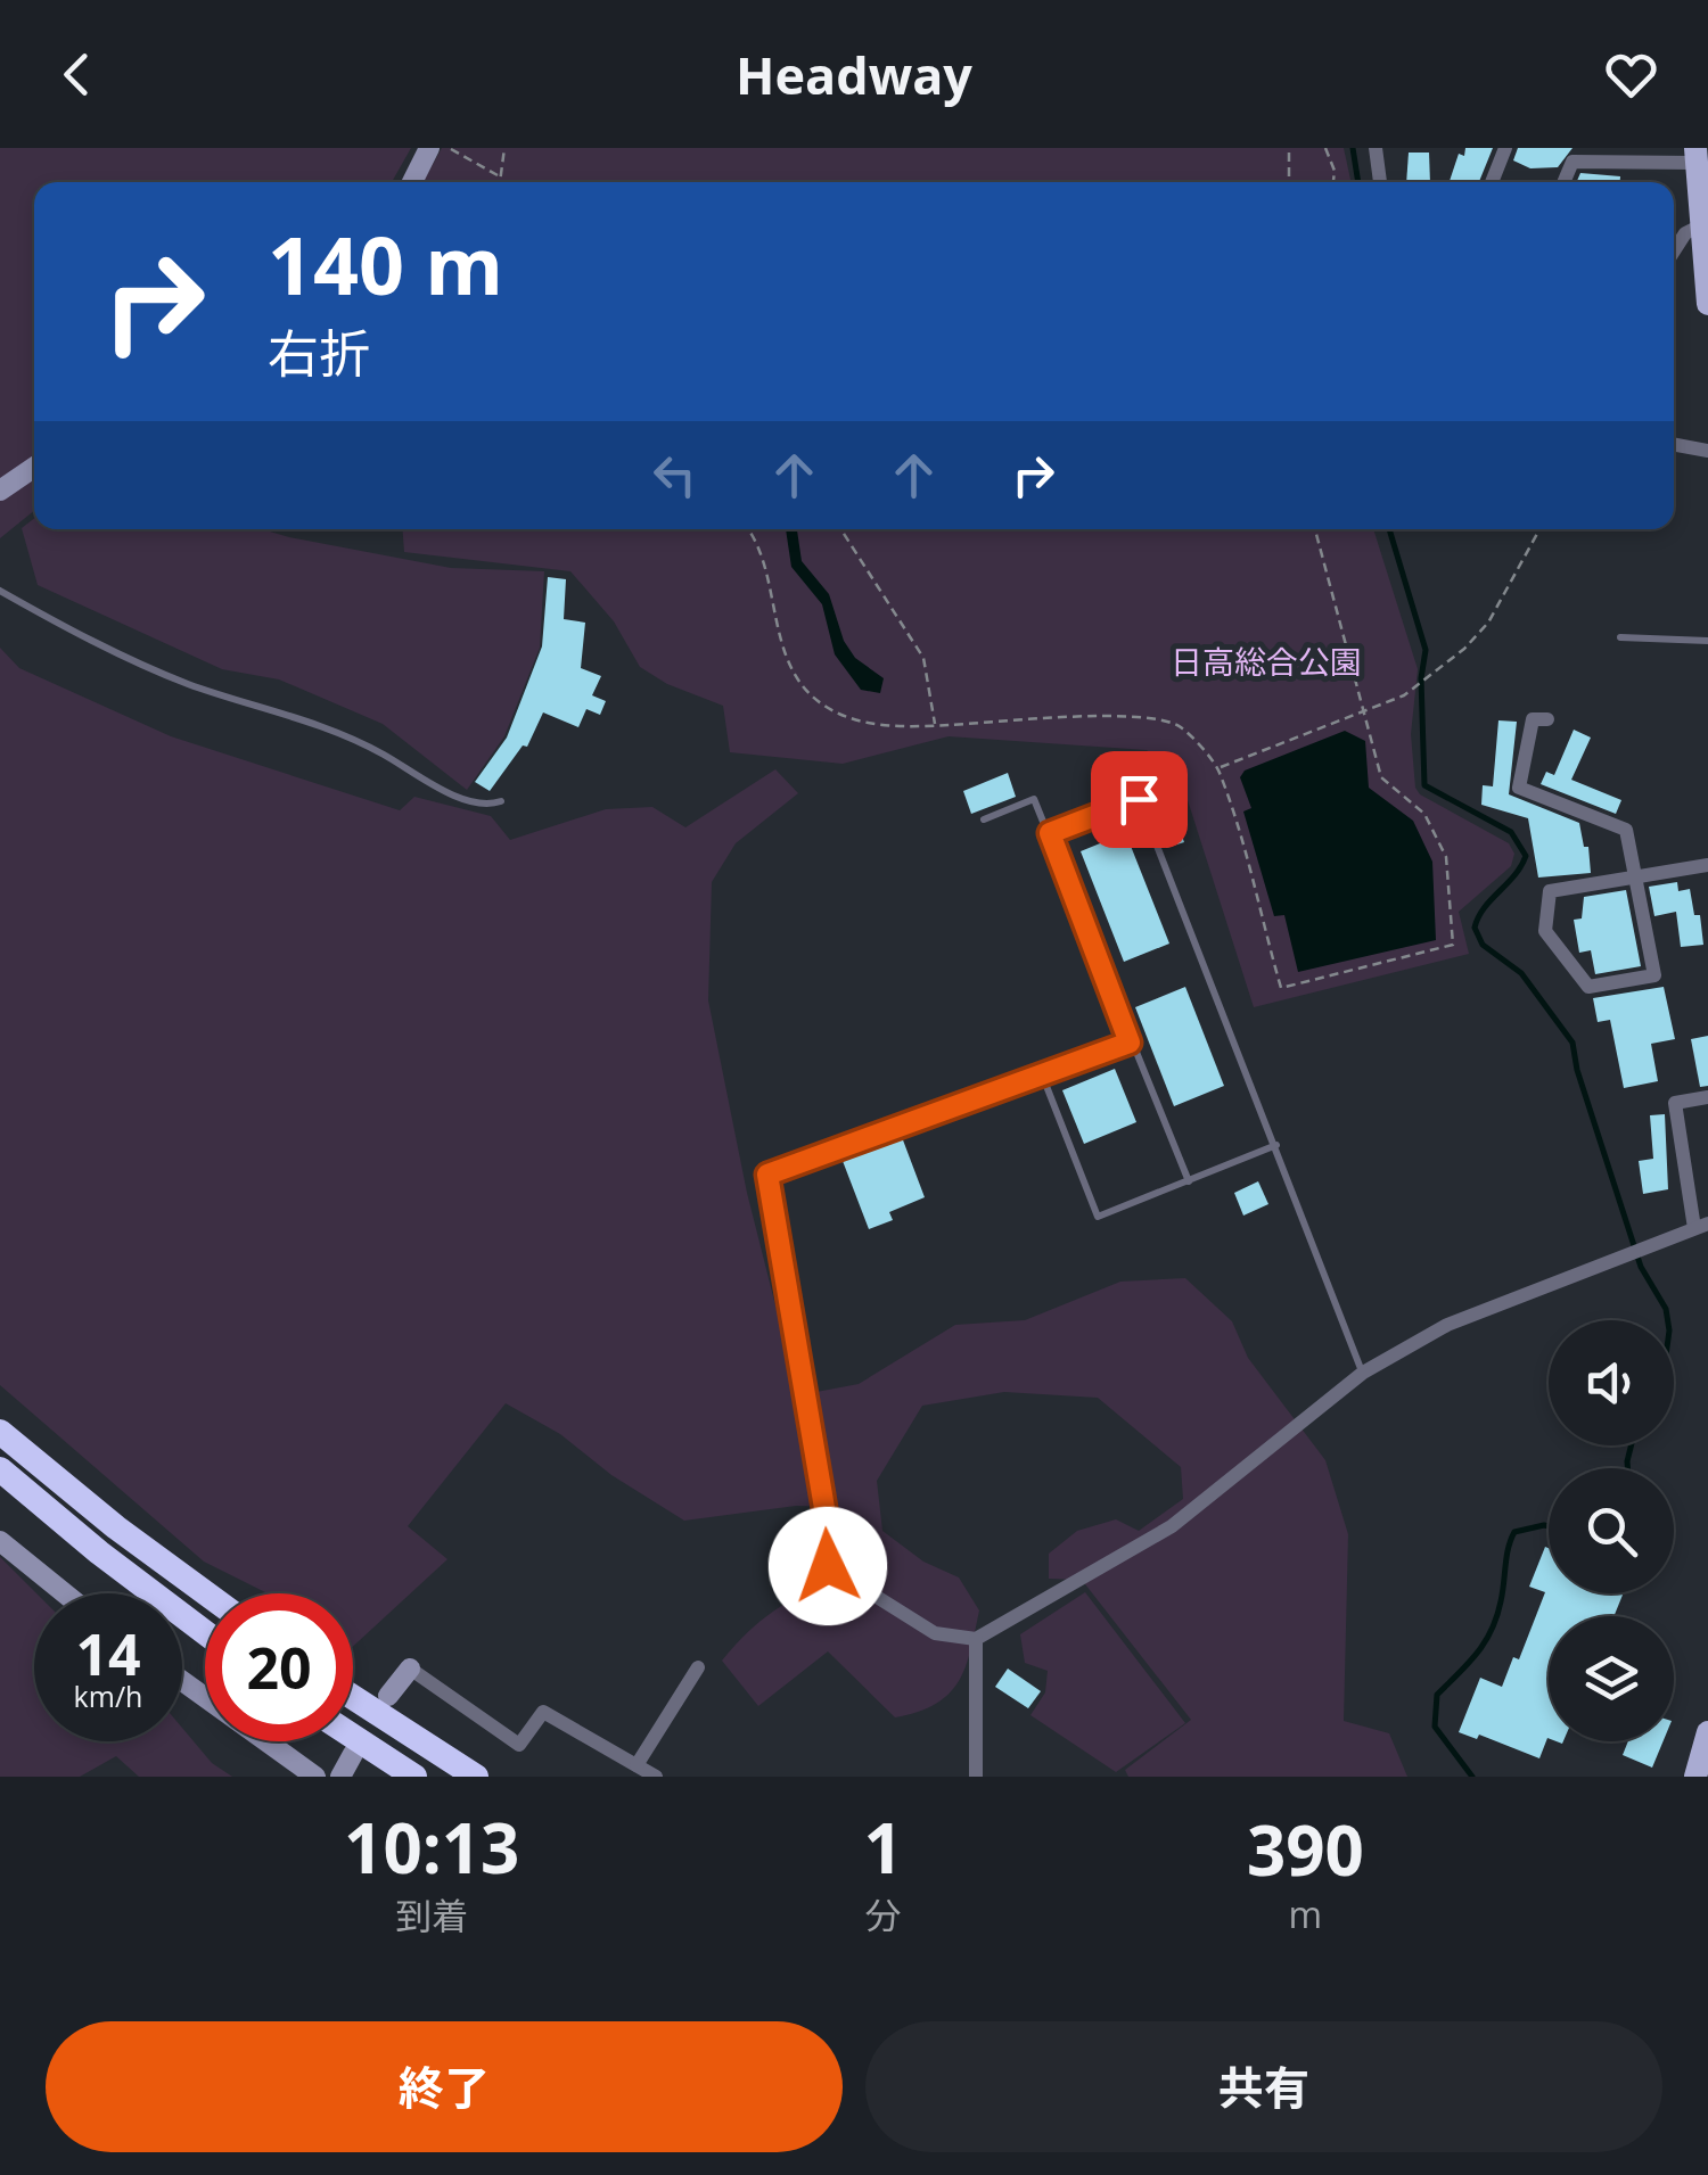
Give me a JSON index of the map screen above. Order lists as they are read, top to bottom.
{
  "parks": ["日高総合公園"],
  "page": {
    "header": "Headway",
    "turn": ["140 m", "右折"],
    "speed": "14 km/h",
    "limit": "20",
    "eta": [
      "10:13",
      "到着",
      "1",
      "分",
      "390",
      "m"
    ],
    "buttons": ["終了", "共有"]
  }
}
